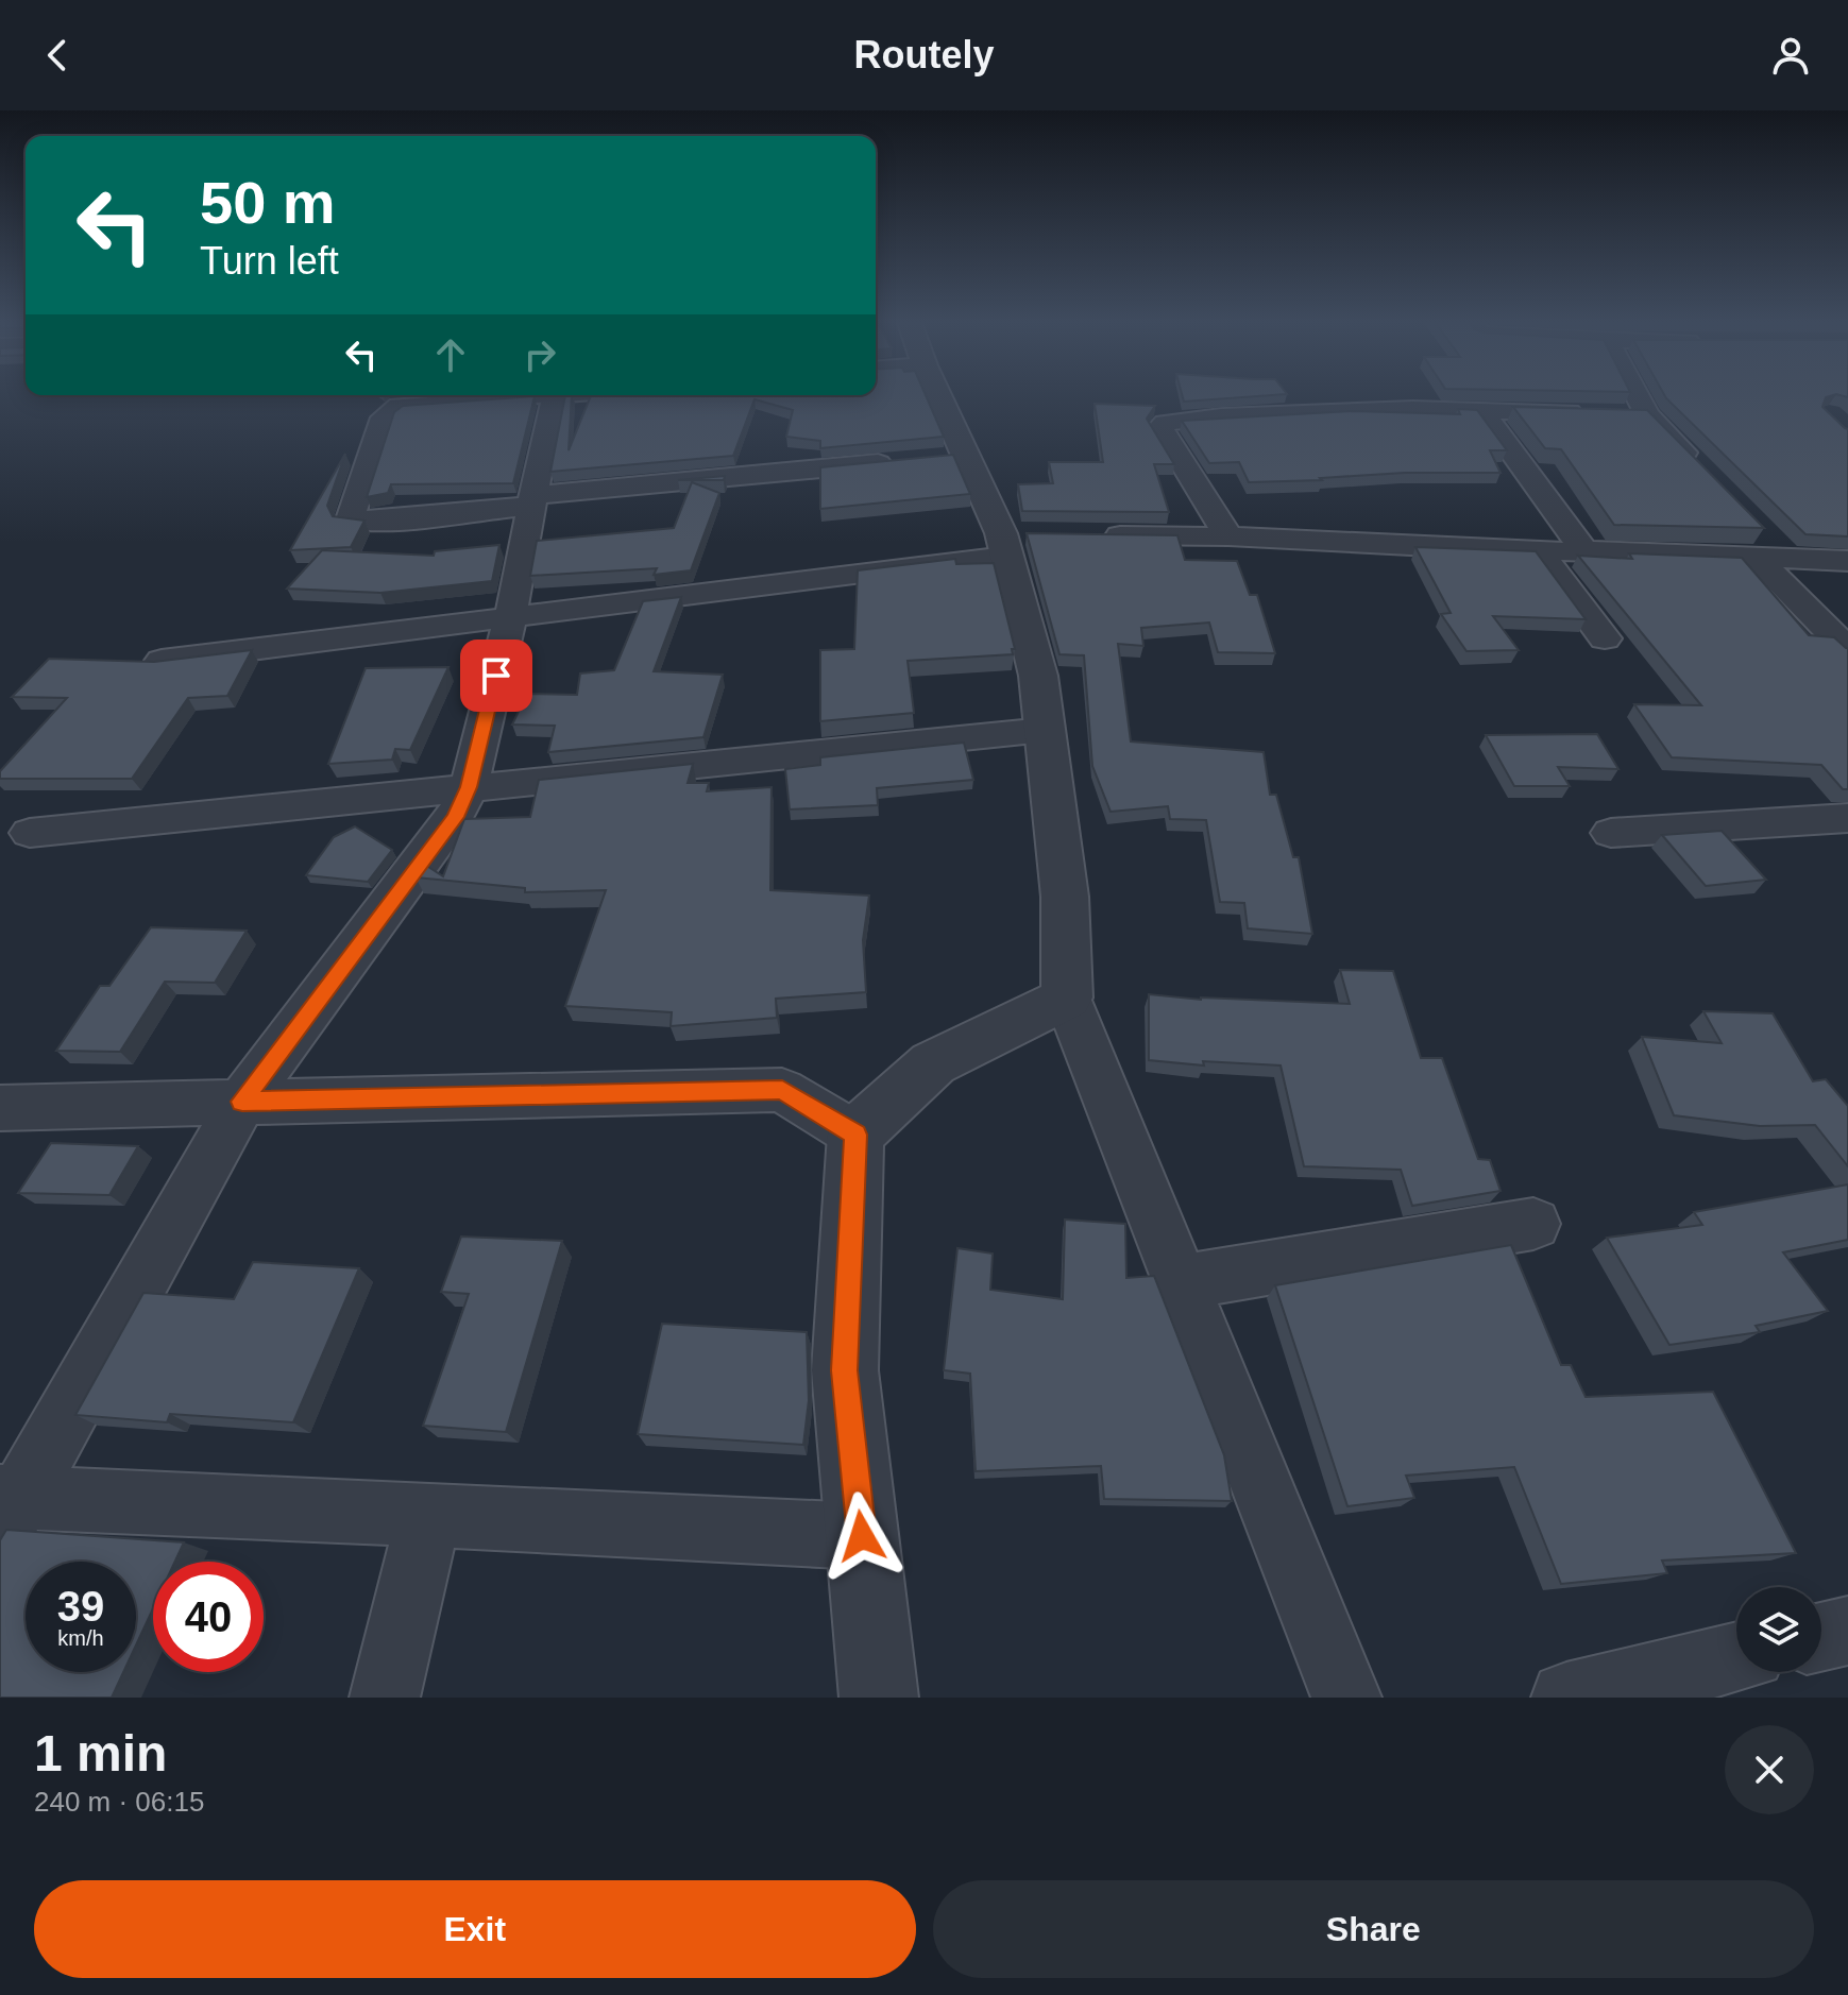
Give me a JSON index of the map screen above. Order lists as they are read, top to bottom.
{
  "page": {
    "header": "Routely",
    "turn": ["50 m", "Turn left"],
    "speed": "39 km/h",
    "limit": "40",
    "heading": ["1 min", "240 m · 06:15"],
    "buttons": ["Exit", "Share"]
  }
}
